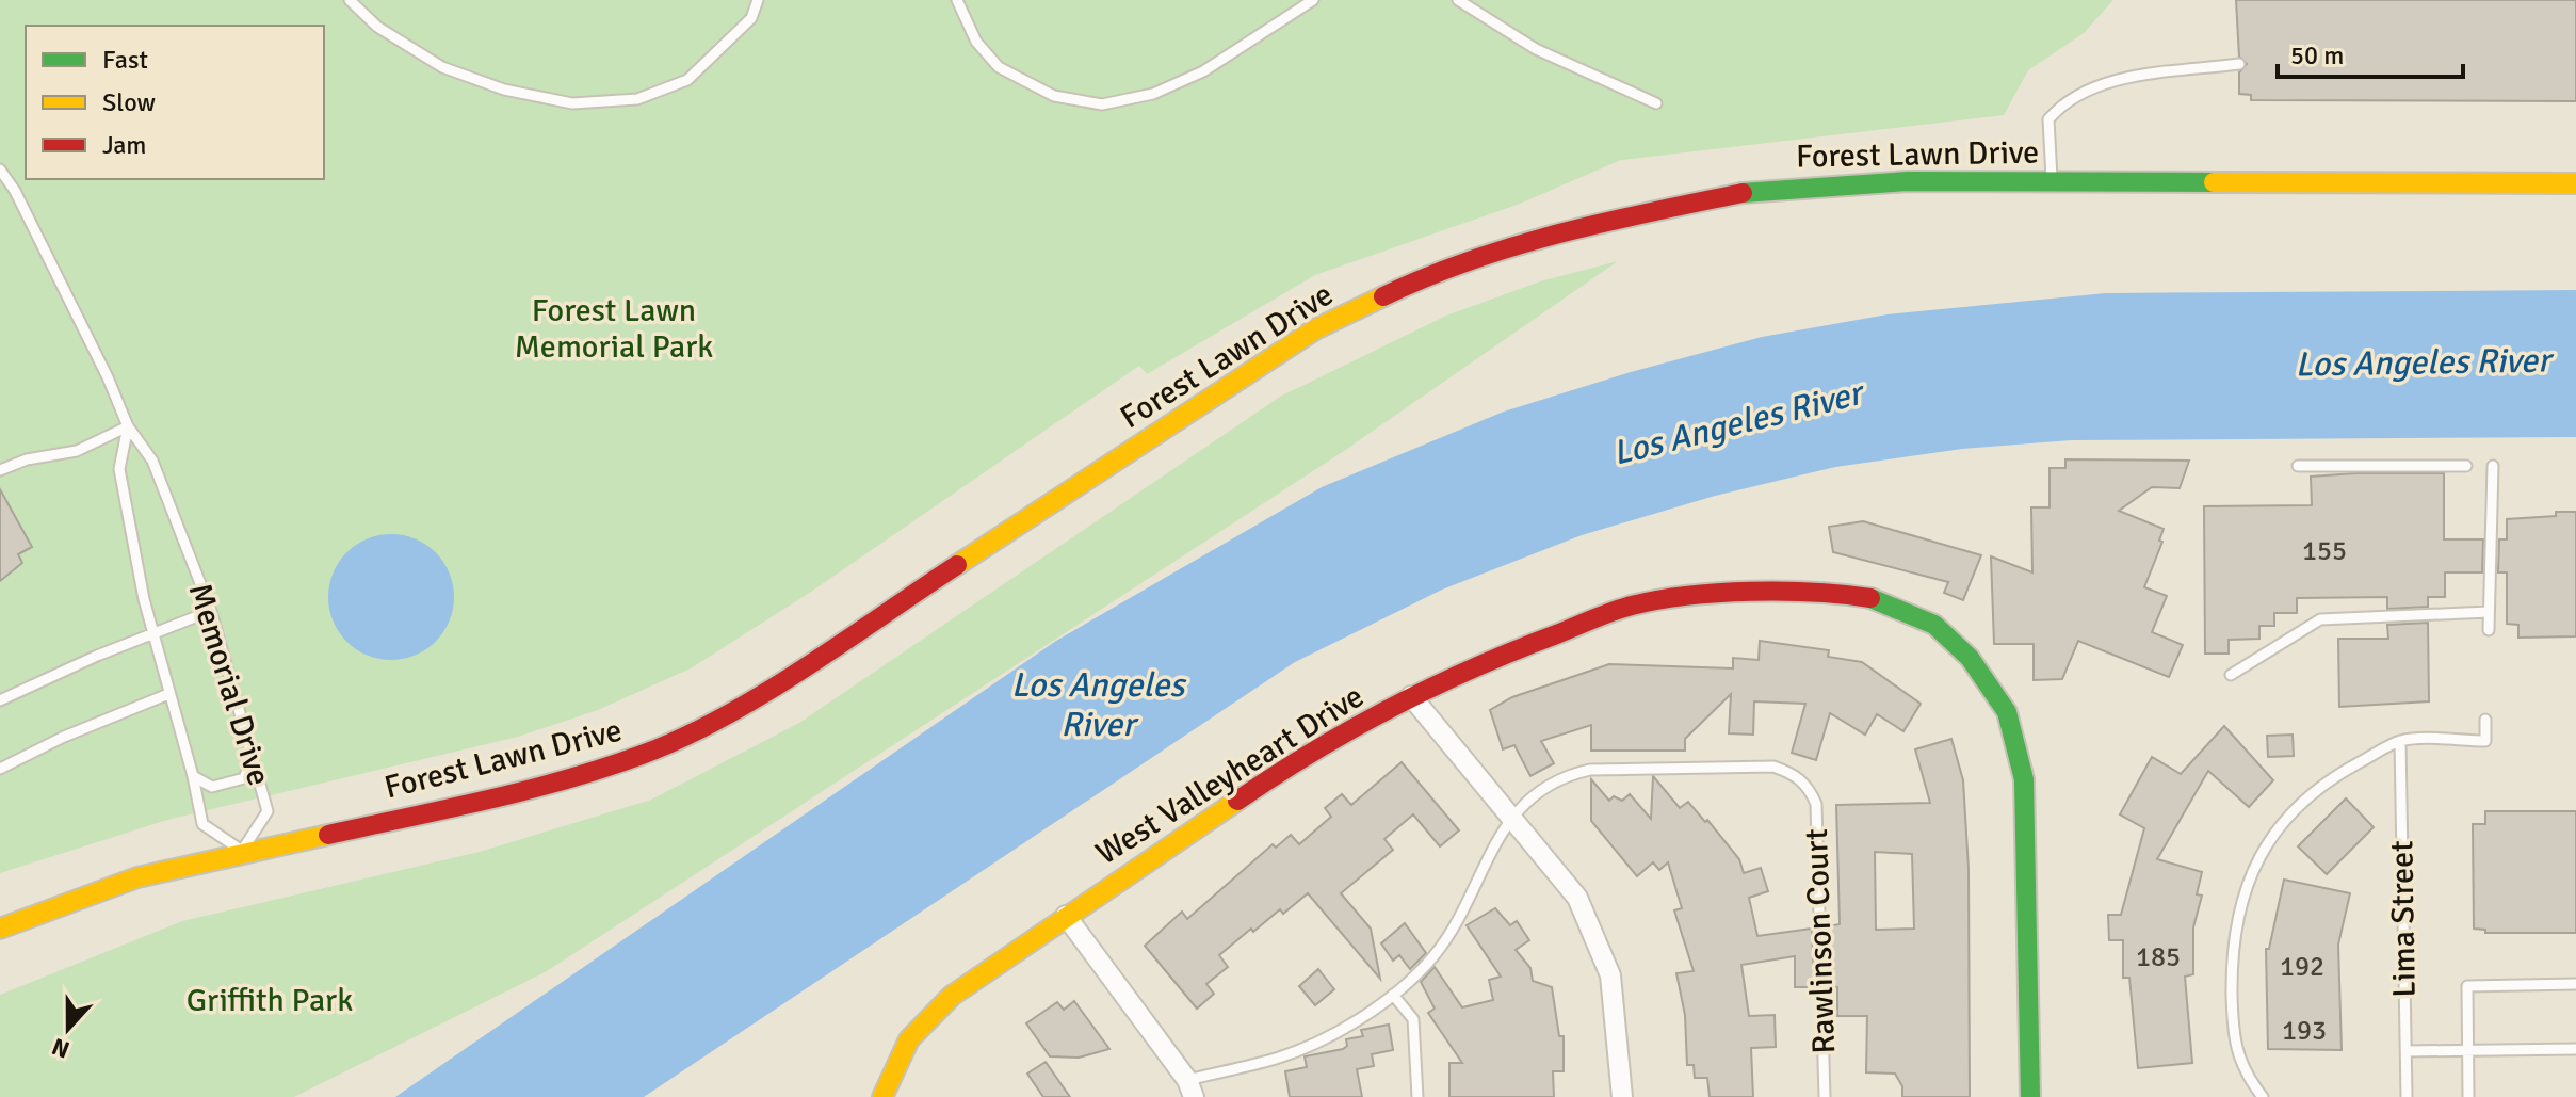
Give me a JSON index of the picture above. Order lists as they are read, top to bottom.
{
  "streets": {
    "street": ["Forest Lawn Drive", "West Valleyheart Drive"],
    "lane": ["Memorial Drive", "Lima Street", "Rawlinson Court"]
  },
  "crossings": [
    ["Forest Lawn Drive", "Memorial Drive"]
  ],
  "water": ["Los Angeles River"],
  "parks": ["Forest Lawn Memorial Park", "Griffith Park"],
  "house_numbers": [
    "155",
    "185",
    "192",
    "193"
  ],
  "legend": ["Fast", "Slow", "Jam"],
  "scale_bar": "50 m",
  "north": "bottom"
}
